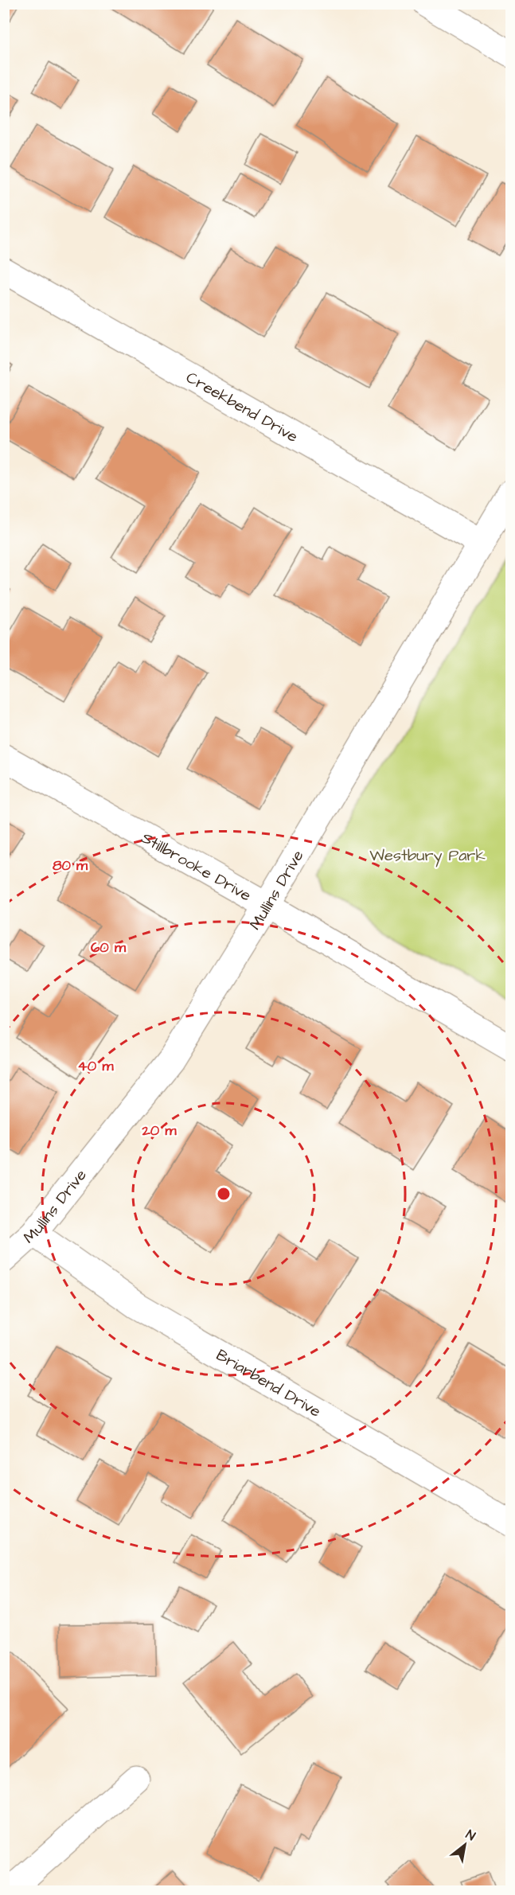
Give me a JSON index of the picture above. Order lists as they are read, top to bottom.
{
  "streets": {
    "street": [
      "Creekbend Drive",
      "Stillbrooke Drive",
      "Mullins Drive",
      "Briarbend Drive"
    ]
  },
  "crossings": [
    ["Creekbend Drive", "Mullins Drive"],
    ["Stillbrooke Drive", "Mullins Drive"],
    ["Mullins Drive", "Briarbend Drive"]
  ],
  "parks": ["Westbury Park"],
  "north": "top right",
  "rings": [
    "80 m",
    "60 m",
    "40 m",
    "20 m"
  ]
}
